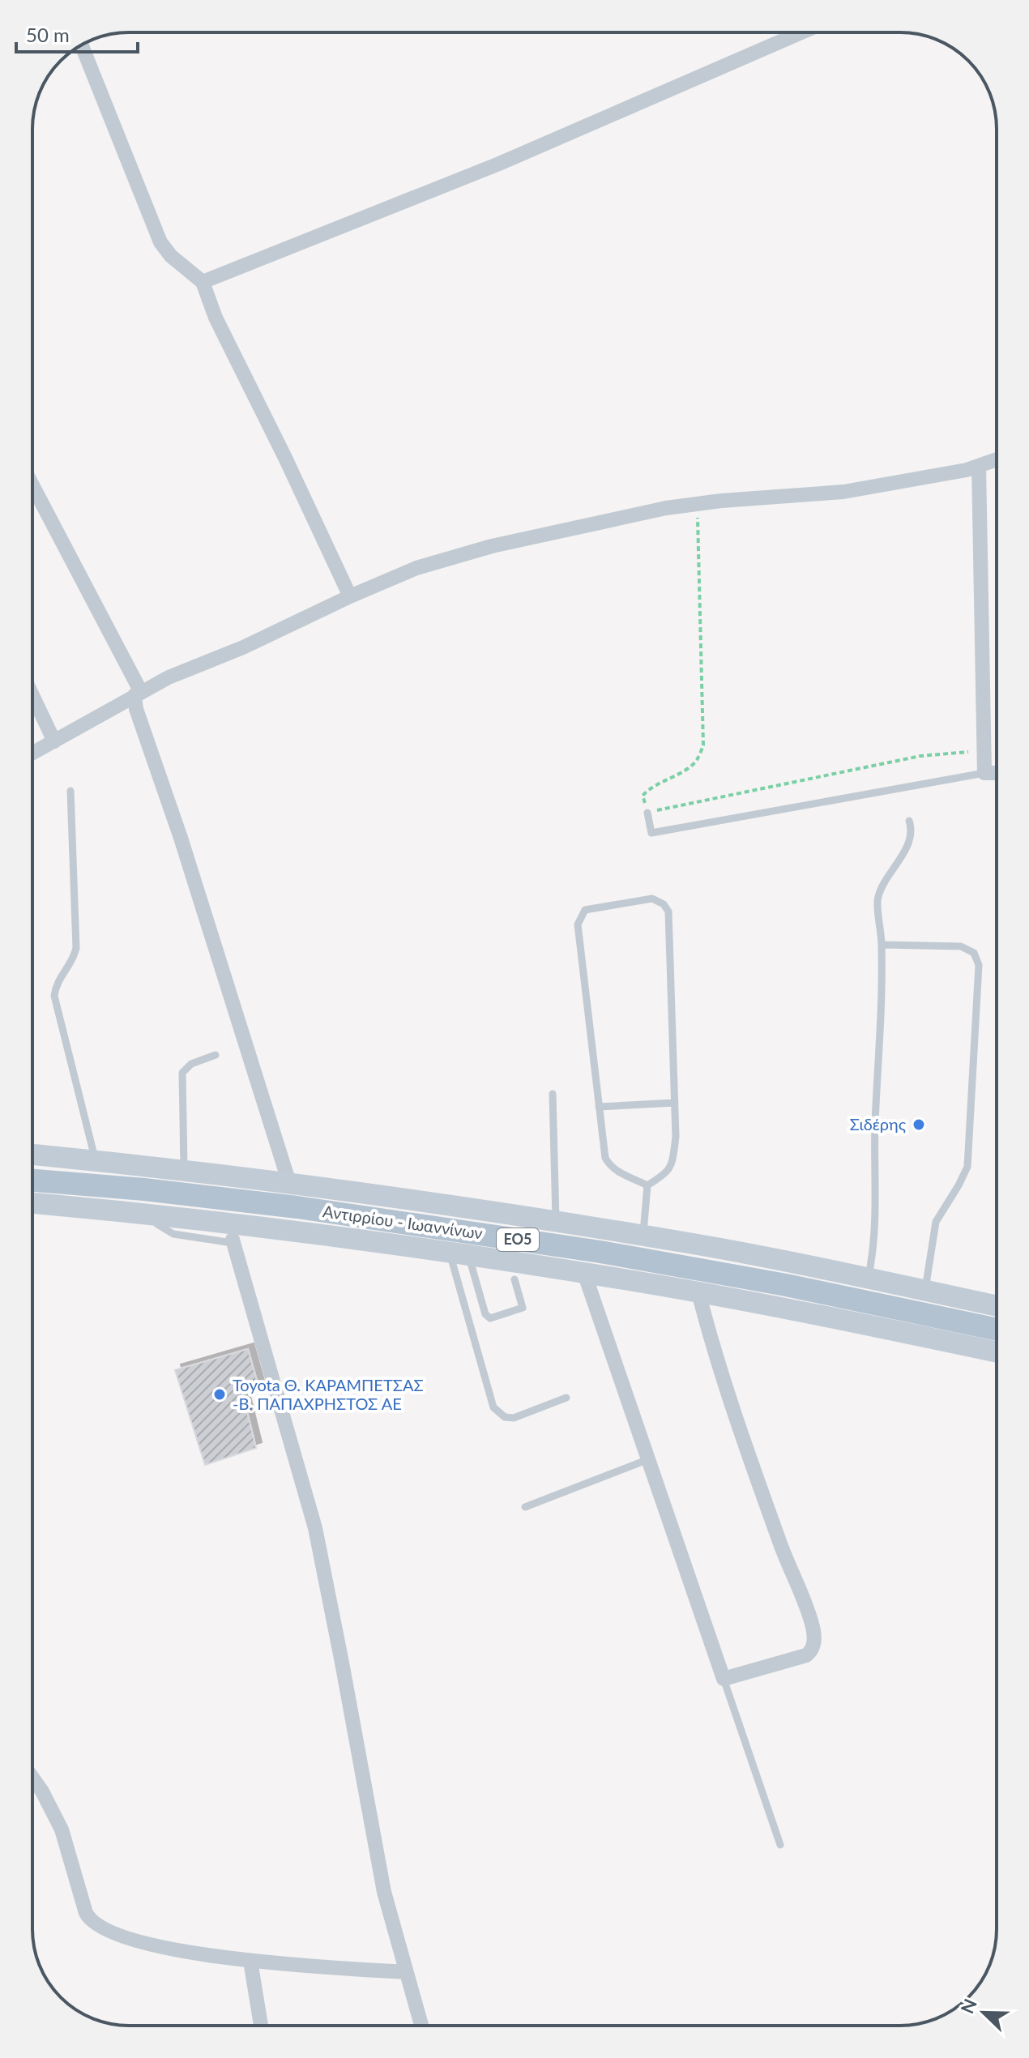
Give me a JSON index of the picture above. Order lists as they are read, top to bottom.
{
  "streets": {
    "main road": ["Αντιρρίου - Ιωαννίνων", "ΕΟ5"]
  },
  "places": ["Σιδέρης", "Toyota Θ. ΚΑΡΑΜΠΕΤΣΑΣ -Β. ΠΑΠΑΧΡΗΣΤΟΣ ΑΕ"],
  "scale_bar": "50 m",
  "north": "top left"
}
